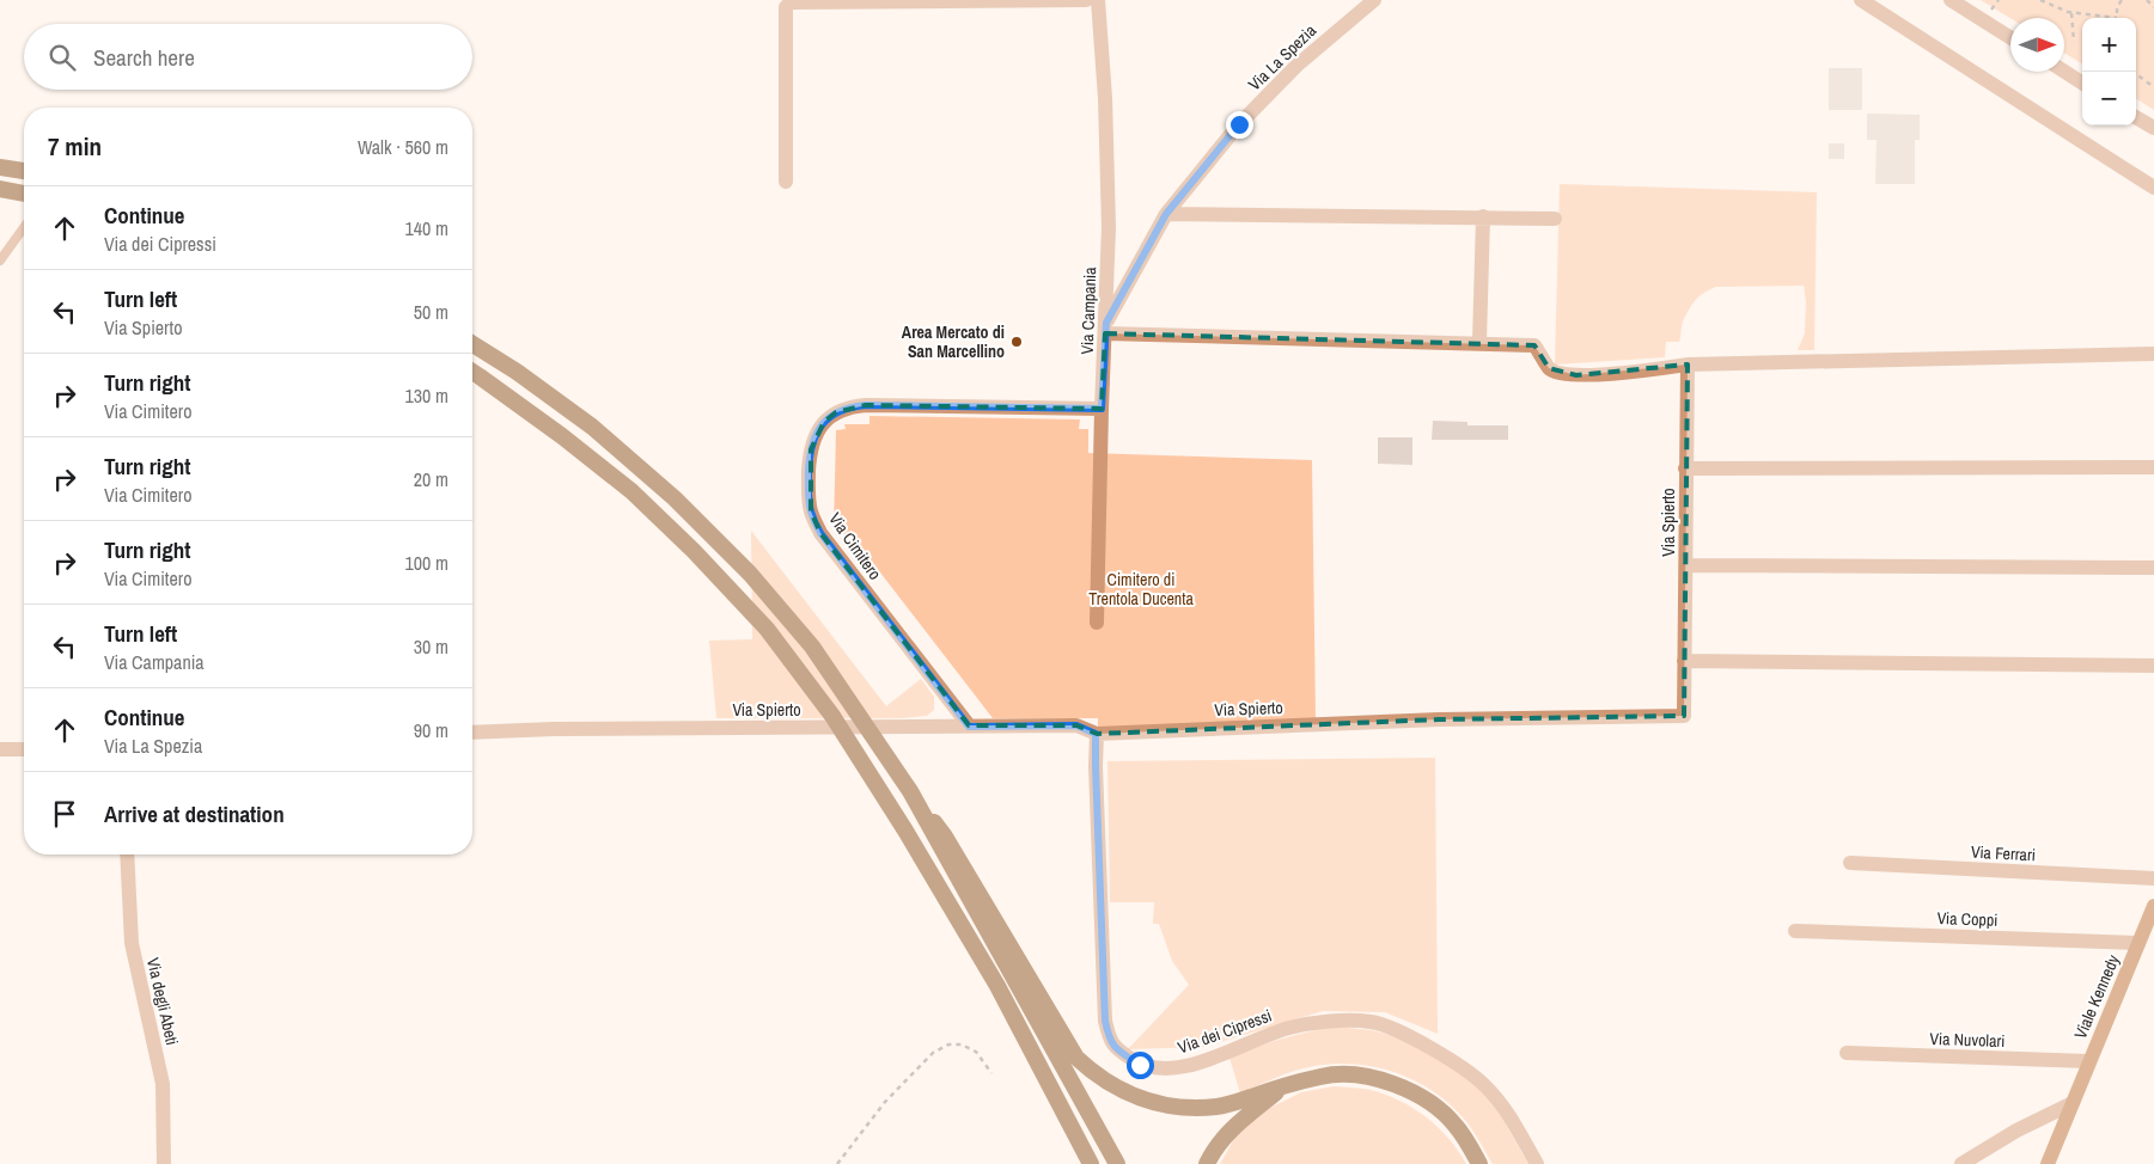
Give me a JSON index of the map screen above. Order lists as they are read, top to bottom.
{
  "streets": {
    "main road": ["Viale Kennedy"],
    "street": [
      "Via La Spezia",
      "Via Campania",
      "Via Spierto",
      "Via Cimitero",
      "Via Ferrari",
      "Via Coppi",
      "Via degli Abeti",
      "Via dei Cipressi",
      "Via Nuvolari"
    ]
  },
  "crossings": [
    ["Via La Spezia", "Via Campania"],
    ["Via Campania", "Via Cimitero"],
    ["Via Spierto", "Via Cimitero"],
    ["Via Spierto", "Via dei Cipressi"],
    ["Via Coppi", "Viale Kennedy"],
    ["Viale Kennedy", "Via Nuvolari"]
  ],
  "parks": ["Cimitero di Trentola Ducenta"],
  "places": ["Area Mercato di San Marcellino"],
  "north": "right",
  "page": {
    "map_buttons": ["+", "−"],
    "search": "Search here",
    "heading": ["7 min", "Walk · 560 m"],
    "list": [
      ["Continue", "Via dei Cipressi", "140 m"],
      ["Turn left", "Via Spierto", "50 m"],
      ["Turn right", "Via Cimitero", "130 m"],
      ["Turn right", "Via Cimitero", "20 m"],
      ["Turn right", "Via Cimitero", "100 m"],
      ["Turn left", "Via Campania", "30 m"],
      ["Continue", "Via La Spezia", "90 m"],
      "Arrive at destination"
    ]
  }
}
